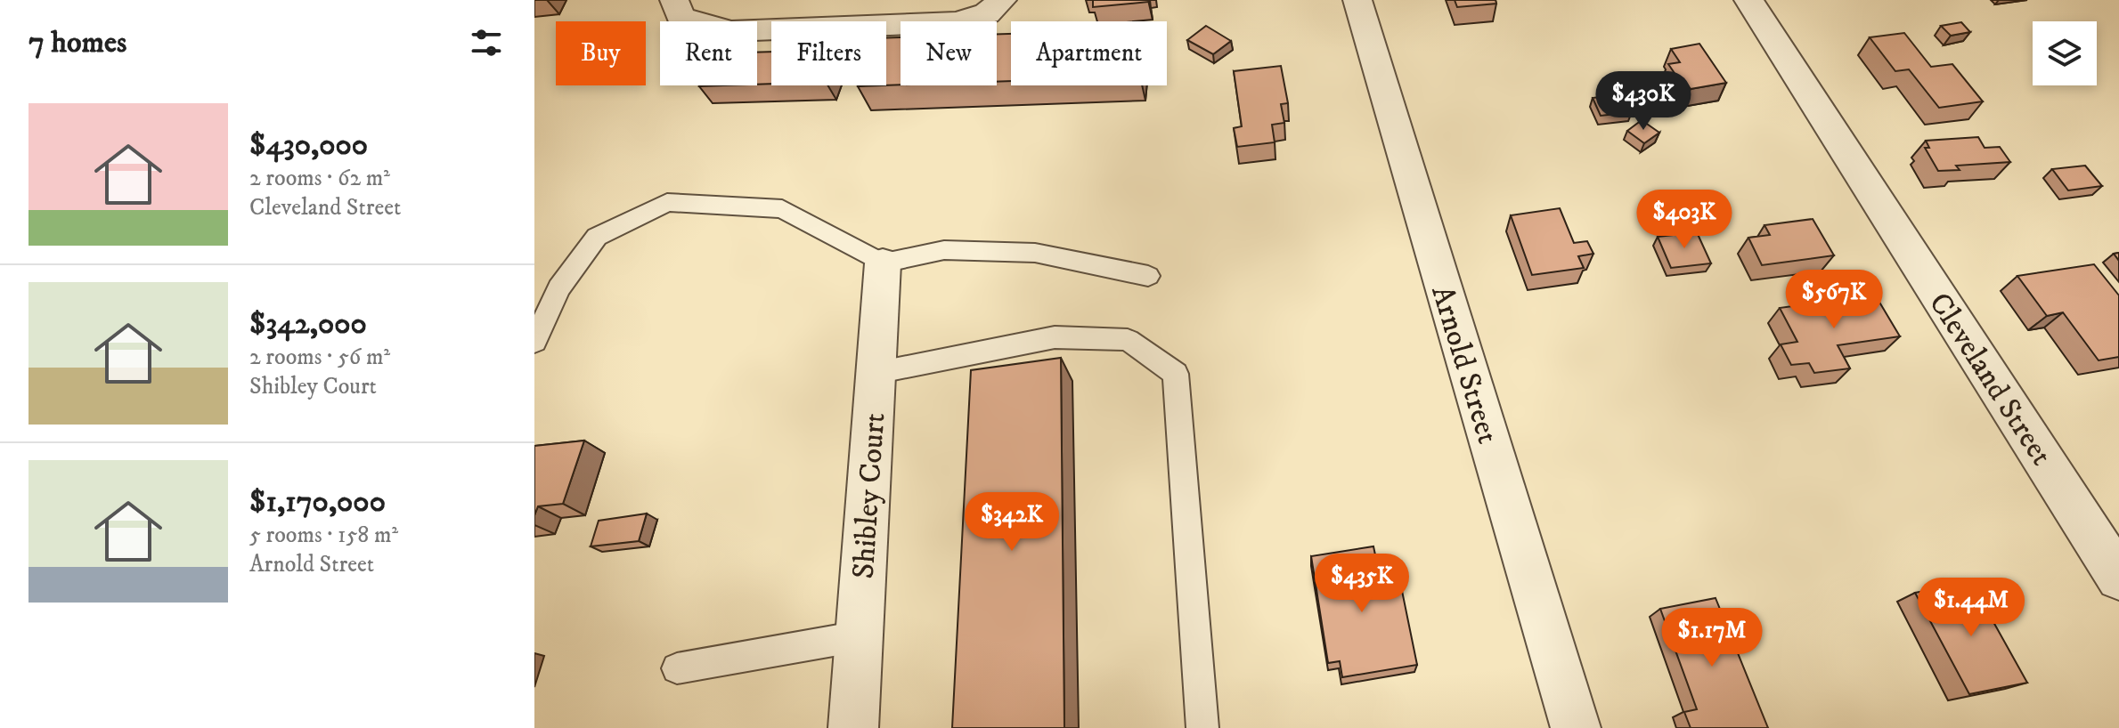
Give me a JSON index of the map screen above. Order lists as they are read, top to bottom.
{
  "streets": {
    "street": ["Arnold Street", "Cleveland Street", "Shibley Court"]
  },
  "page": {
    "heading": "7 homes",
    "chip": [
      "Buy",
      "Rent",
      "Filters",
      "New",
      "Apartment"
    ],
    "price": [
      "$430K",
      "$403K",
      "$567K",
      "$342K",
      "$435K",
      "$1.44M",
      "$1.17M"
    ],
    "list": [
      {
        "name": "$430,000",
        "note": "2 rooms · 62 m² · Cleveland Street"
      },
      {
        "name": "$342,000",
        "note": "2 rooms · 56 m² · Shibley Court"
      },
      {
        "name": "$1,170,000",
        "note": "5 rooms · 158 m² · Arnold Street"
      }
    ]
  }
}
